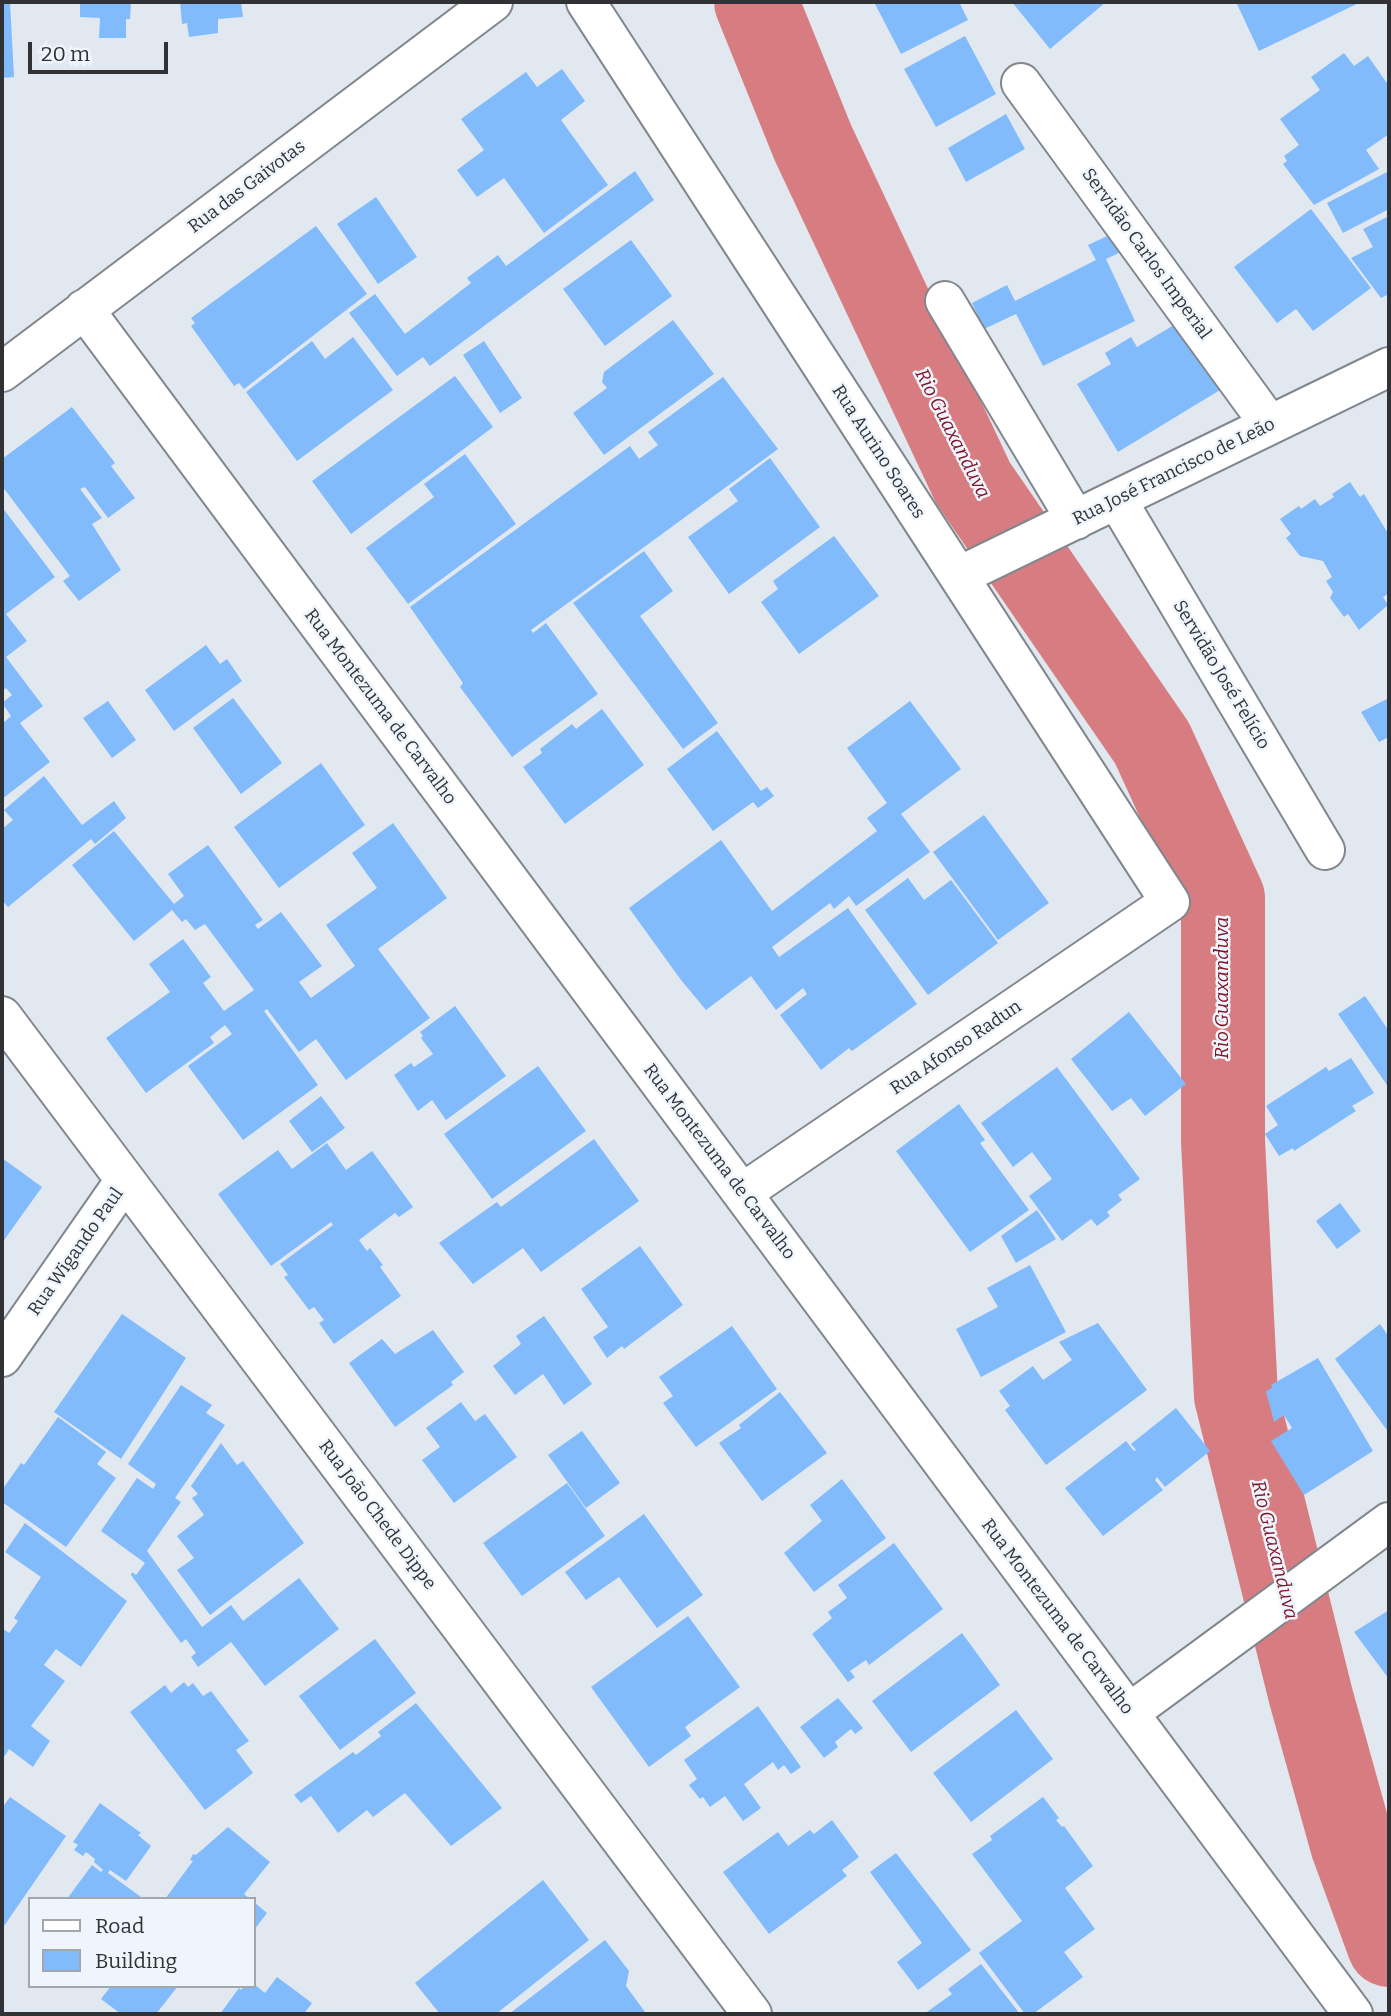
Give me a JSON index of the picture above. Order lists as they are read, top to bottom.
{
  "streets": {
    "street": [
      "Rua das Gaivotas",
      "Servidão Carlos Imperial",
      "Rua Aurino Soares",
      "Rua José Francisco de Leão",
      "Servidão José Felício",
      "Rua Montezuma de Carvalho",
      "Rua Afonso Radun",
      "Rua Wigando Paul",
      "Rua João Chede Dippe"
    ]
  },
  "crossings": [
    ["Rua das Gaivotas", "Rua Montezuma de Carvalho"],
    ["Servidão Carlos Imperial", "Rua José Francisco de Leão"],
    ["Rua Aurino Soares", "Rua José Francisco de Leão"],
    ["Rua Aurino Soares", "Rua Afonso Radun"],
    ["Rua José Francisco de Leão", "Servidão José Felício"],
    ["Rua Montezuma de Carvalho", "Rua Afonso Radun"],
    ["Rua Wigando Paul", "Rua João Chede Dippe"]
  ],
  "water": ["Rio Guaxanduva"],
  "legend": ["Road", "Building"],
  "scale_bar": "20 m"
}
